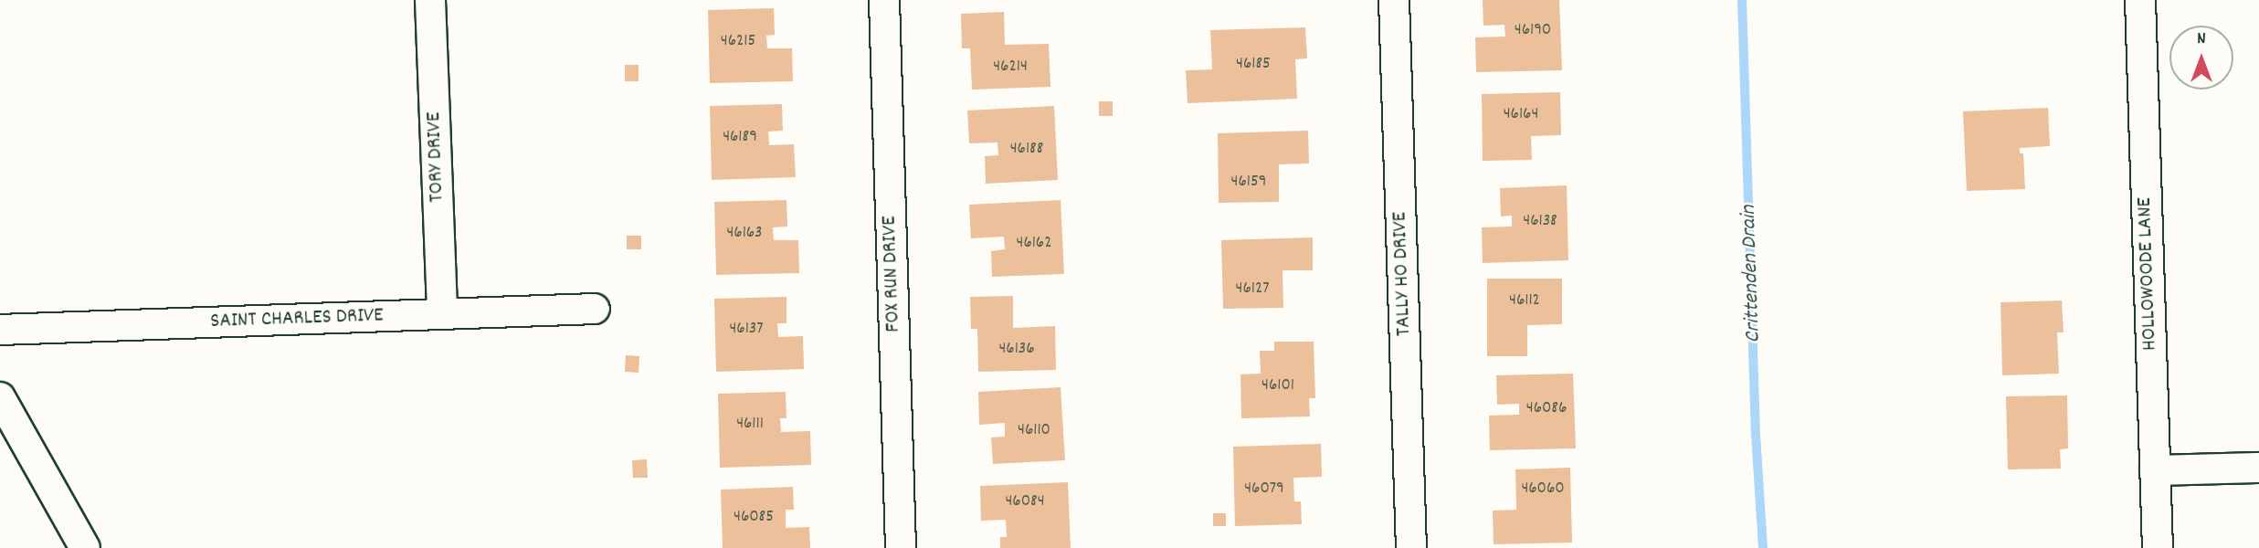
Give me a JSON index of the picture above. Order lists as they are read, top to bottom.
{
  "streets": {
    "street": [
      "TORY DRIVE",
      "FOX RUN DRIVE",
      "TALLY HO DRIVE",
      "HOLLOWOODE LANE",
      "SAINT CHARLES DRIVE"
    ]
  },
  "crossings": [
    ["TORY DRIVE", "SAINT CHARLES DRIVE"]
  ],
  "water": ["Crittenden Drain"],
  "house_numbers": [
    "46190",
    "46215",
    "46185",
    "46214",
    "46164",
    "46189",
    "46188",
    "46159",
    "46138",
    "46163",
    "46162",
    "46127",
    "46112",
    "46137",
    "46136",
    "46101",
    "46086",
    "46111",
    "46110",
    "46079",
    "46060",
    "46084",
    "46085"
  ],
  "north": "top"
}
